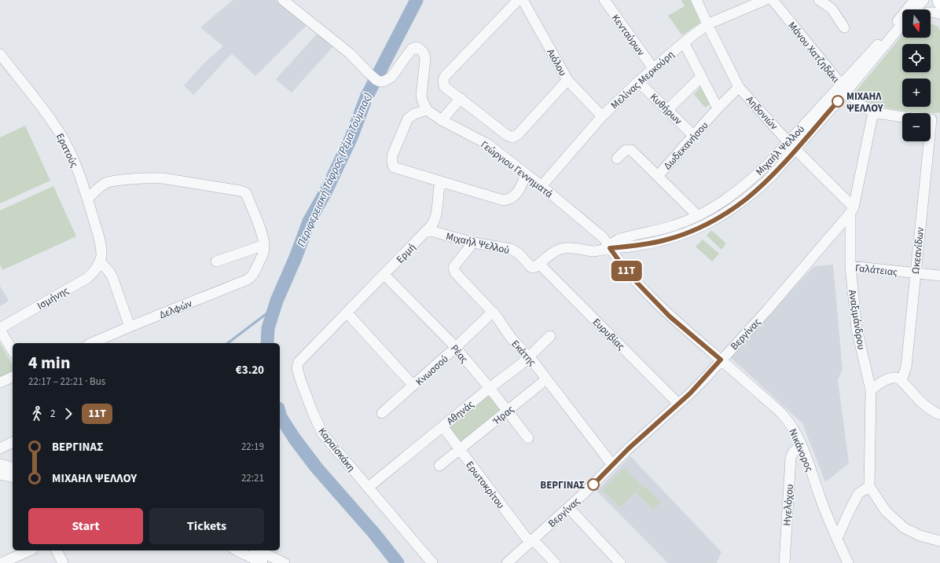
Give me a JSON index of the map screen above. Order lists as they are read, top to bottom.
{
  "streets": {
    "street": [
      "Κενταύρων",
      "Μάνου Χατζηδάκι",
      "Αιόλου",
      "Μελίνας Μερκούρη",
      "Κυθήρων",
      "Αηδονιών",
      "Δωδεκανήσου",
      "Ερατούς",
      "Μιχαήλ Ψελλού",
      "Γεώργιου Γεννηματά",
      "Ωκεανίδων",
      "Ερμή",
      "Γαλάτειας",
      "Ισμήνης",
      "Δελφών",
      "Αναξιμάνδρου",
      "Ευρυβίας",
      "Βεργίνας",
      "Εκάτης",
      "Ρέας",
      "Κνωσσού",
      "Αθηνάς",
      "Ήρας",
      "Καραϊσκάκη",
      "Νικάνορος",
      "Ερωτοκρίτου",
      "Ηγελόχου"
    ]
  },
  "crossings": [
    ["Κενταύρων", "Μελίνας Μερκούρη"],
    ["Μάνου Χατζηδάκι", "Μιχαήλ Ψελλού"],
    ["Μάνου Χατζηδάκι", "Αναξιμάνδρου"],
    ["Αιόλου", "Μελίνας Μερκούρη"],
    ["Μελίνας Μερκούρη", "Κυθήρων"],
    ["Μελίνας Μερκούρη", "Αηδονιών"],
    ["Μελίνας Μερκούρη", "Γεώργιου Γεννηματά"],
    ["Κυθήρων", "Δωδεκανήσου"],
    ["Αηδονιών", "Δωδεκανήσου"],
    ["Αηδονιών", "Μιχαήλ Ψελλού"],
    ["Αηδονιών", "Αναξιμάνδρου"],
    ["Αηδονιών", "Βεργίνας"],
    ["Δωδεκανήσου", "Μιχαήλ Ψελλού"],
    ["Ερατούς", "Ισμήνης"],
    ["Μιχαήλ Ψελλού", "Γεώργιου Γεννηματά"],
    ["Μιχαήλ Ψελλού", "Ερμή"],
    ["Μιχαήλ Ψελλού", "Ευρυβίας"],
    ["Μιχαήλ Ψελλού", "Εκάτης"],
    ["Γεώργιου Γεννηματά", "Βεργίνας"],
    ["Γεώργιου Γεννηματά", "Νικάνορος"],
    ["Ωκεανίδων", "Γαλάτειας"],
    ["Ερμή", "Ρέας"],
    ["Ερμή", "Καραϊσκάκη"],
    ["Γαλάτειας", "Αναξιμάνδρου"],
    ["Αναξιμάνδρου", "Βεργίνας"],
    ["Ευρυβίας", "Βεργίνας"],
    ["Βεργίνας", "Εκάτης"],
    ["Βεργίνας", "Νικάνορος"],
    ["Βεργίνας", "Ερωτοκρίτου"],
    ["Εκάτης", "Κνωσσού"],
    ["Εκάτης", "Αθηνάς"],
    ["Εκάτης", "Ήρας"],
    ["Ρέας", "Κνωσσού"],
    ["Ρέας", "Αθηνάς"],
    ["Ρέας", "Ήρας"],
    ["Αθηνάς", "Καραϊσκάκη"],
    ["Αθηνάς", "Ερωτοκρίτου"],
    ["Ήρας", "Ερωτοκρίτου"]
  ],
  "water": ["Περιφερειακή Τάφρος (Ρέμα Τούμπας)"],
  "places": ["ΜΙΧΑΗΛ ΨΕΛΛΟΥ", "ΒΕΡΓΙΝΑΣ"],
  "lines": ["bus line 11Τ"],
  "north": "bottom",
  "page": {
    "on_map": "11Τ",
    "map_buttons": ["+", "−"],
    "heading": ["4 min", "22:17 – 22:21 · Bus", "€3.20"],
    "legs": ["2", "11Τ"],
    "list": [
      {
        "name": "ΒΕΡΓΙΝΑΣ",
        "value": "22:19"
      },
      {
        "name": "ΜΙΧΑΗΛ ΨΕΛΛΟΥ",
        "value": "22:21"
      }
    ],
    "buttons": ["Start", "Tickets"]
  }
}
